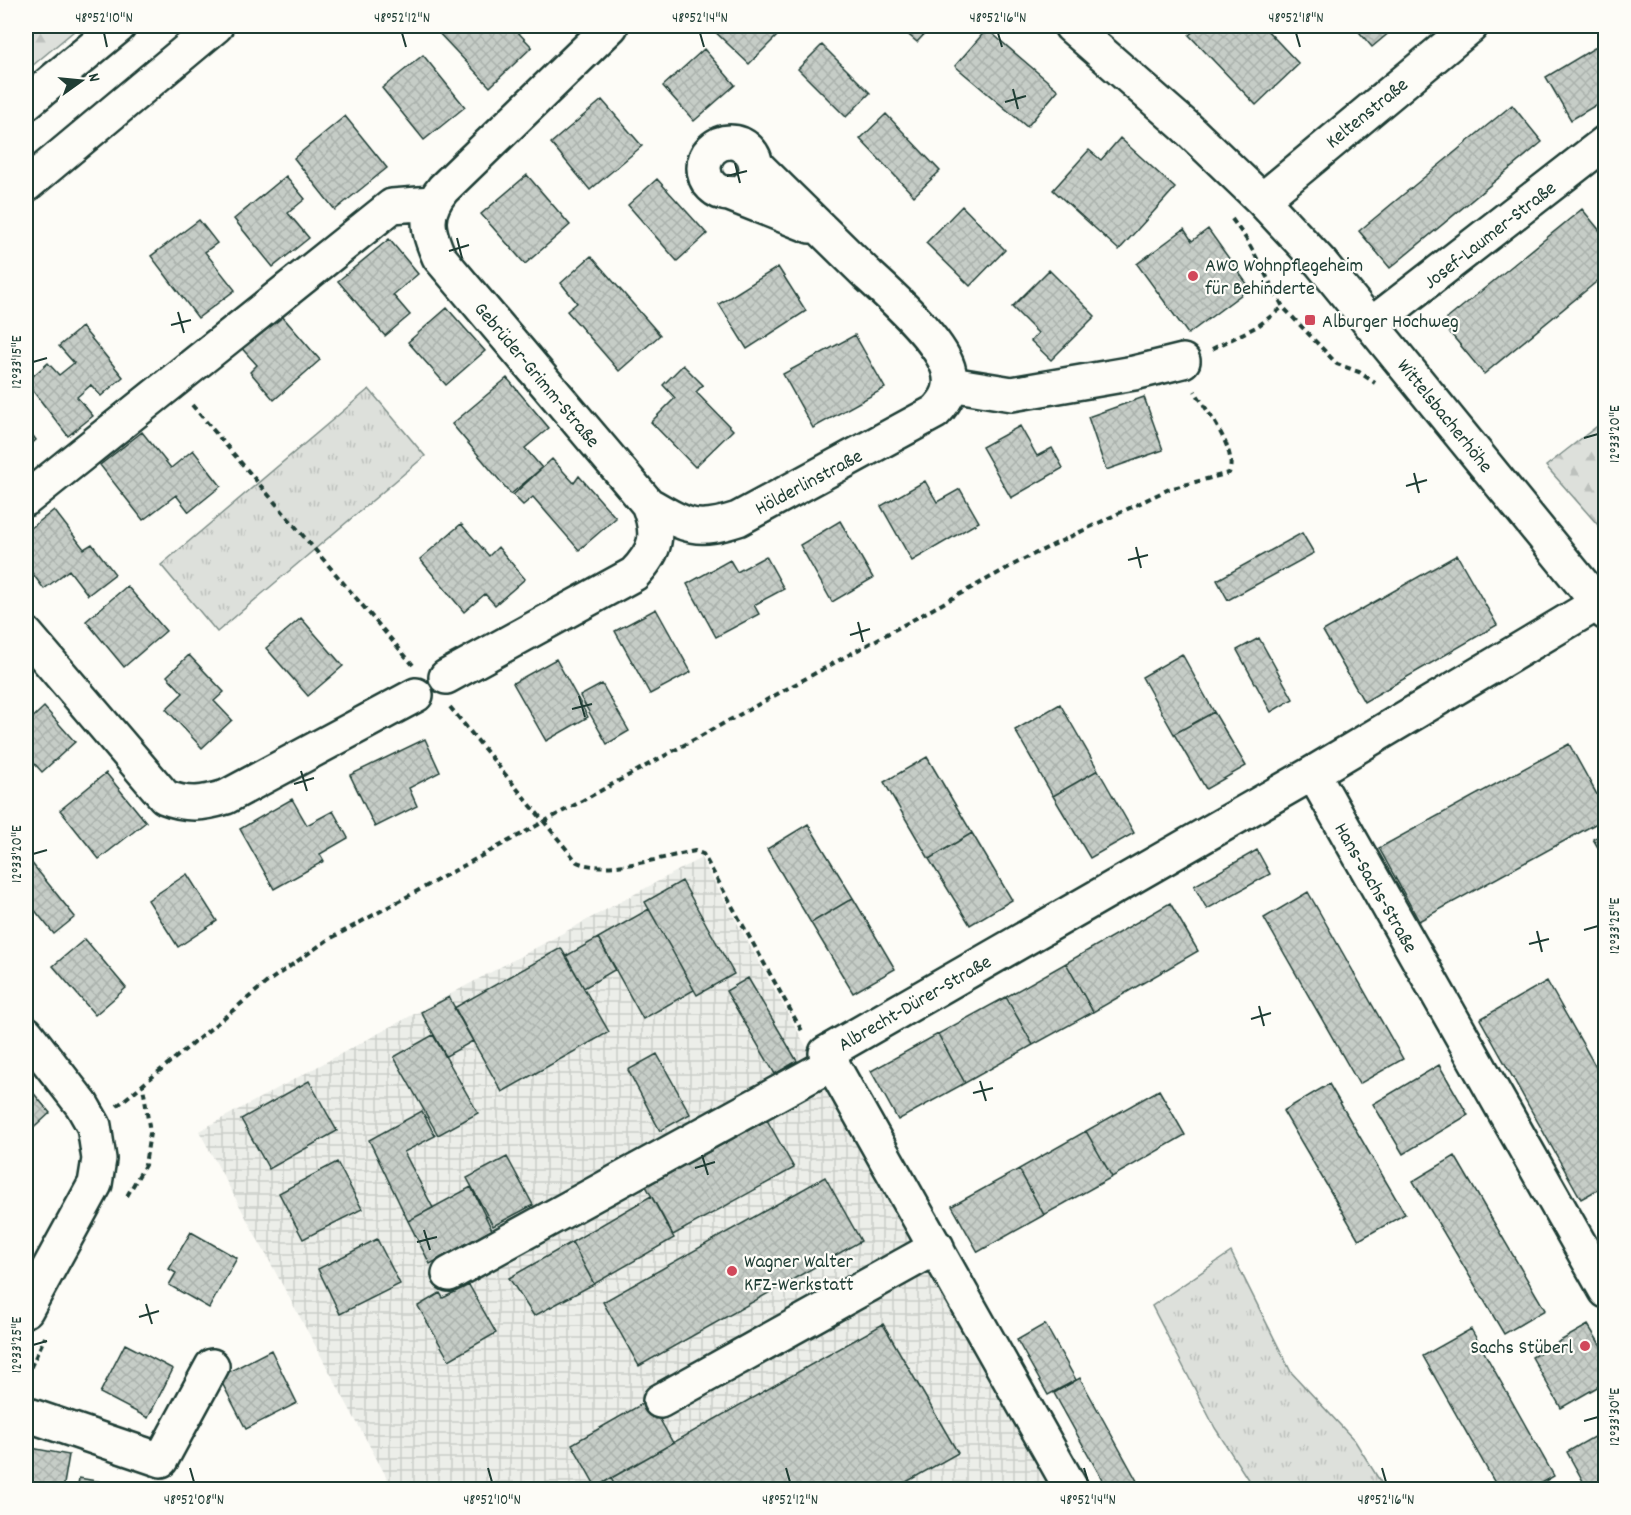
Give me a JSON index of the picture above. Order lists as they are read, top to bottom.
{
  "streets": {
    "street": [
      "Keltenstraße",
      "Josef-Laumer-Straße",
      "Gebrüder-Grimm-Straße",
      "Wittelsbacherhöhe",
      "Hölderlinstraße",
      "Hans-Sachs-Straße",
      "Albrecht-Dürer-Straße"
    ]
  },
  "crossings": [
    ["Keltenstraße", "Wittelsbacherhöhe"],
    ["Josef-Laumer-Straße", "Wittelsbacherhöhe"],
    ["Gebrüder-Grimm-Straße", "Hölderlinstraße"],
    ["Hans-Sachs-Straße", "Albrecht-Dürer-Straße"]
  ],
  "places": {
    "other": ["AWO Wohnpflegeheim für Behinderte", "Wagner Walter KFZ-Werkstatt", "Sachs Stüberl"],
    "transit": ["Alburger Hochweg"]
  },
  "north": "right",
  "coordinates": [
    "48°52'10\"N",
    "48°52'12\"N",
    "48°52'14\"N",
    "48°52'16\"N",
    "48°52'18\"N",
    "12°33'15\"E",
    "12°33'20\"E",
    "12°33'25\"E",
    "12°33'30\"E",
    "48°52'08\"N"
  ]
}
